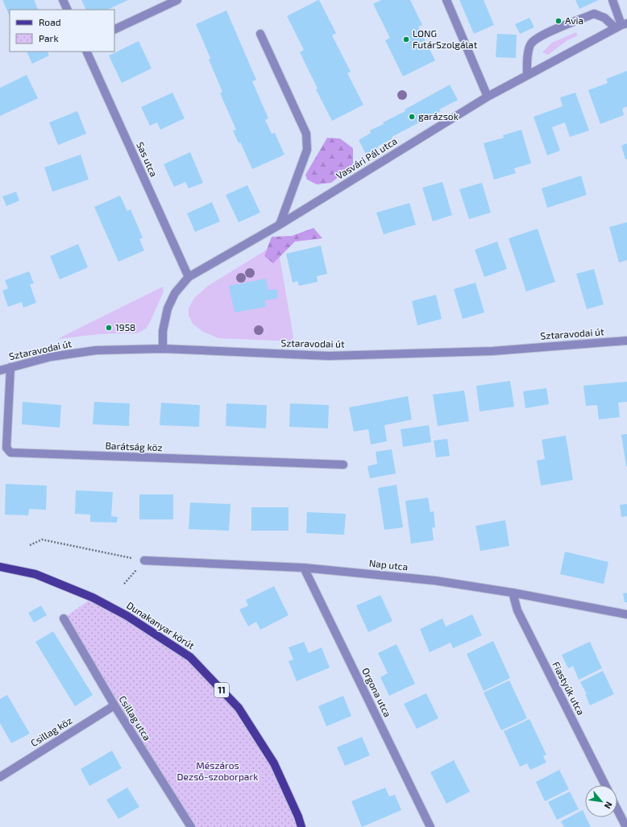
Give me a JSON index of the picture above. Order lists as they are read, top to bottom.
{
  "streets": {
    "main road": ["Dunakanyar körút", "11"],
    "street": [
      "Vasvári Pál utca",
      "Sas utca",
      "Sztaravodai út",
      "Barátság köz",
      "Nap utca",
      "Fiastyúk utca",
      "Orgona utca",
      "Csillag utca",
      "Csillag köz"
    ]
  },
  "crossings": [
    ["Vasvári Pál utca", "Sas utca"],
    ["Vasvári Pál utca", "Sztaravodai út"],
    ["Sztaravodai út", "Barátság köz"],
    ["Nap utca", "Fiastyúk utca"],
    ["Nap utca", "Orgona utca"],
    ["Csillag utca", "Csillag köz"]
  ],
  "parks": ["Mészáros Dezső-szoborpark"],
  "places": [
    "Avia",
    "LONG FutárSzolgálat",
    "garázsok",
    "1958"
  ],
  "legend": ["Road", "Park"],
  "north": "bottom right"
}
